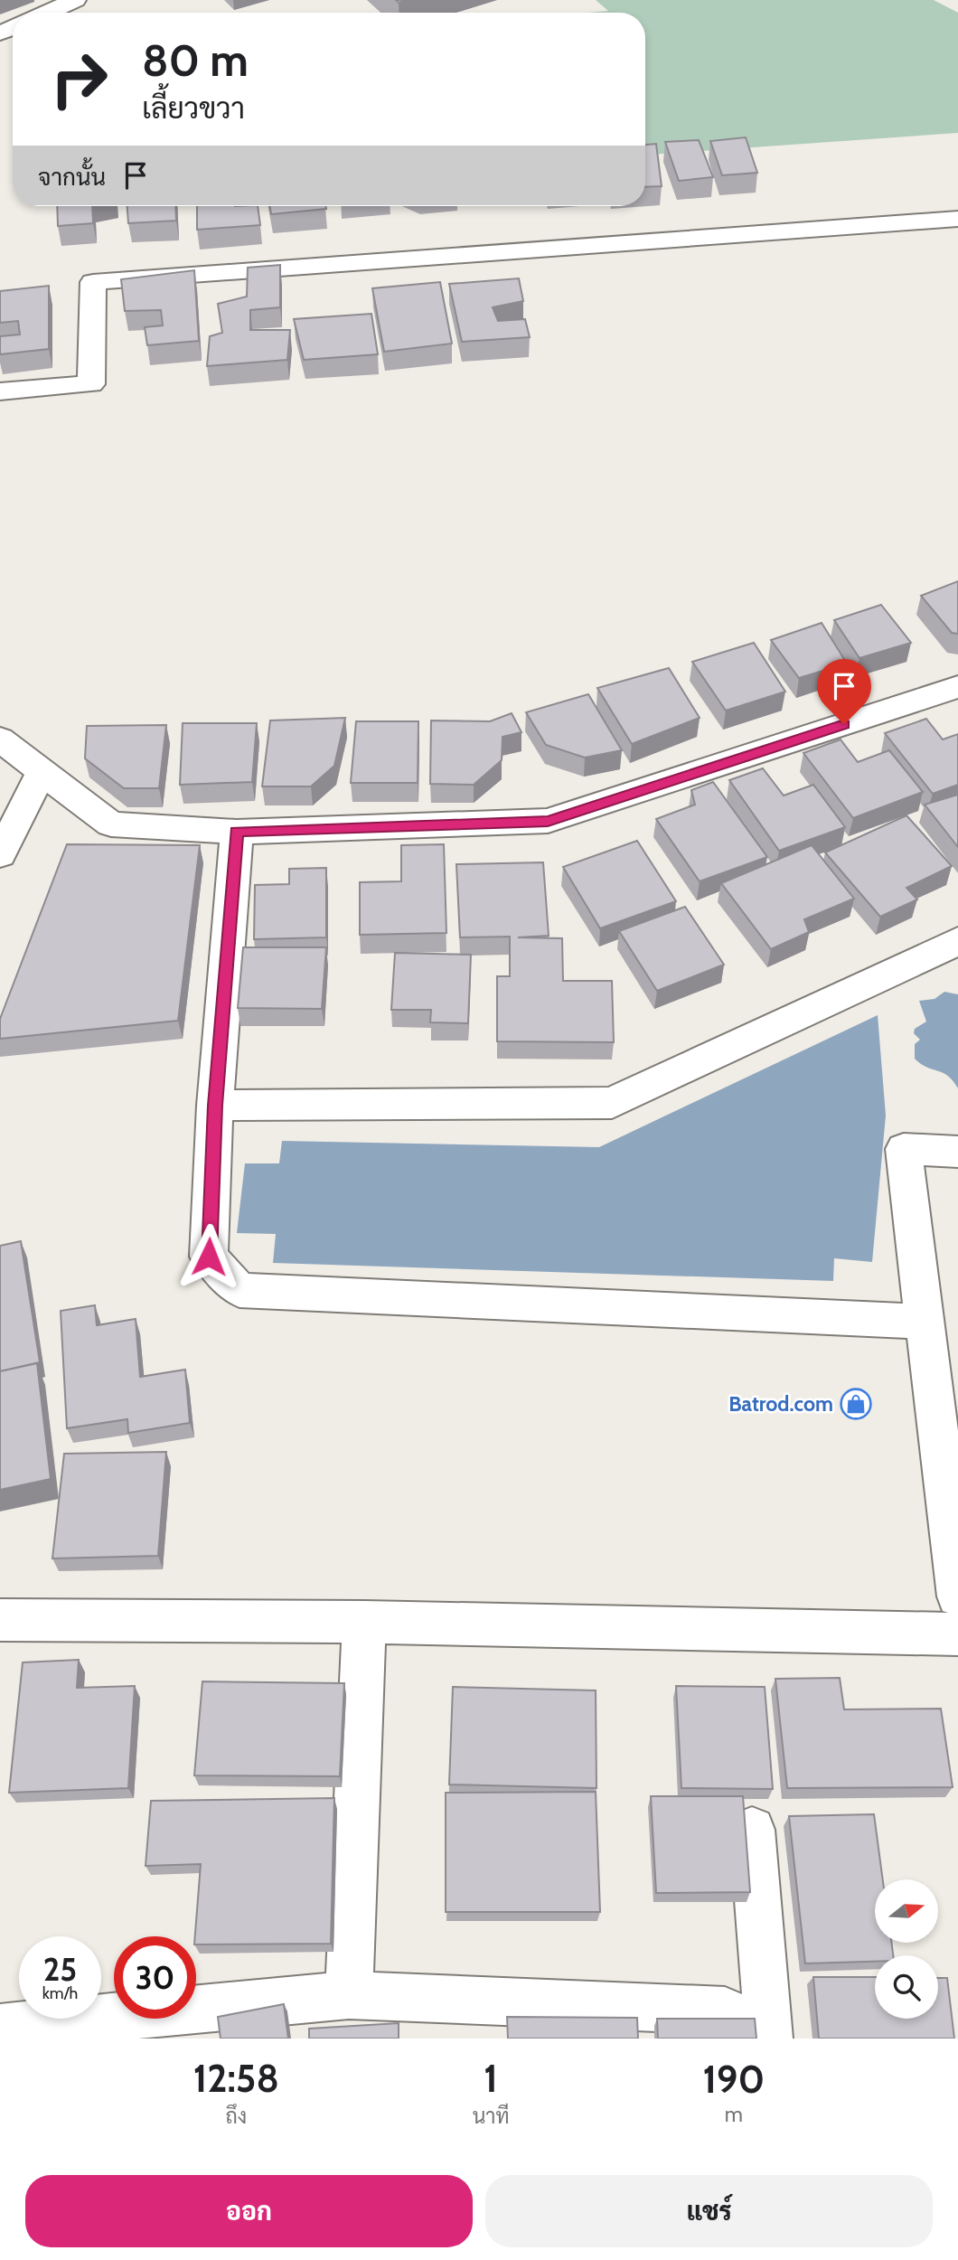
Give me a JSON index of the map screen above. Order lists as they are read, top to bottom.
{
  "places": {
    "shop": ["Batrod.com"]
  },
  "north": "right",
  "page": {
    "turn": ["80 m", "เลี้ยวขวา"],
    "then": "จากนั้น",
    "speed": "25 km/h",
    "limit": "30",
    "eta": [
      "12:58",
      "ถึง",
      "1",
      "นาที",
      "190",
      "m"
    ],
    "buttons": ["ออก", "แชร์"]
  }
}
